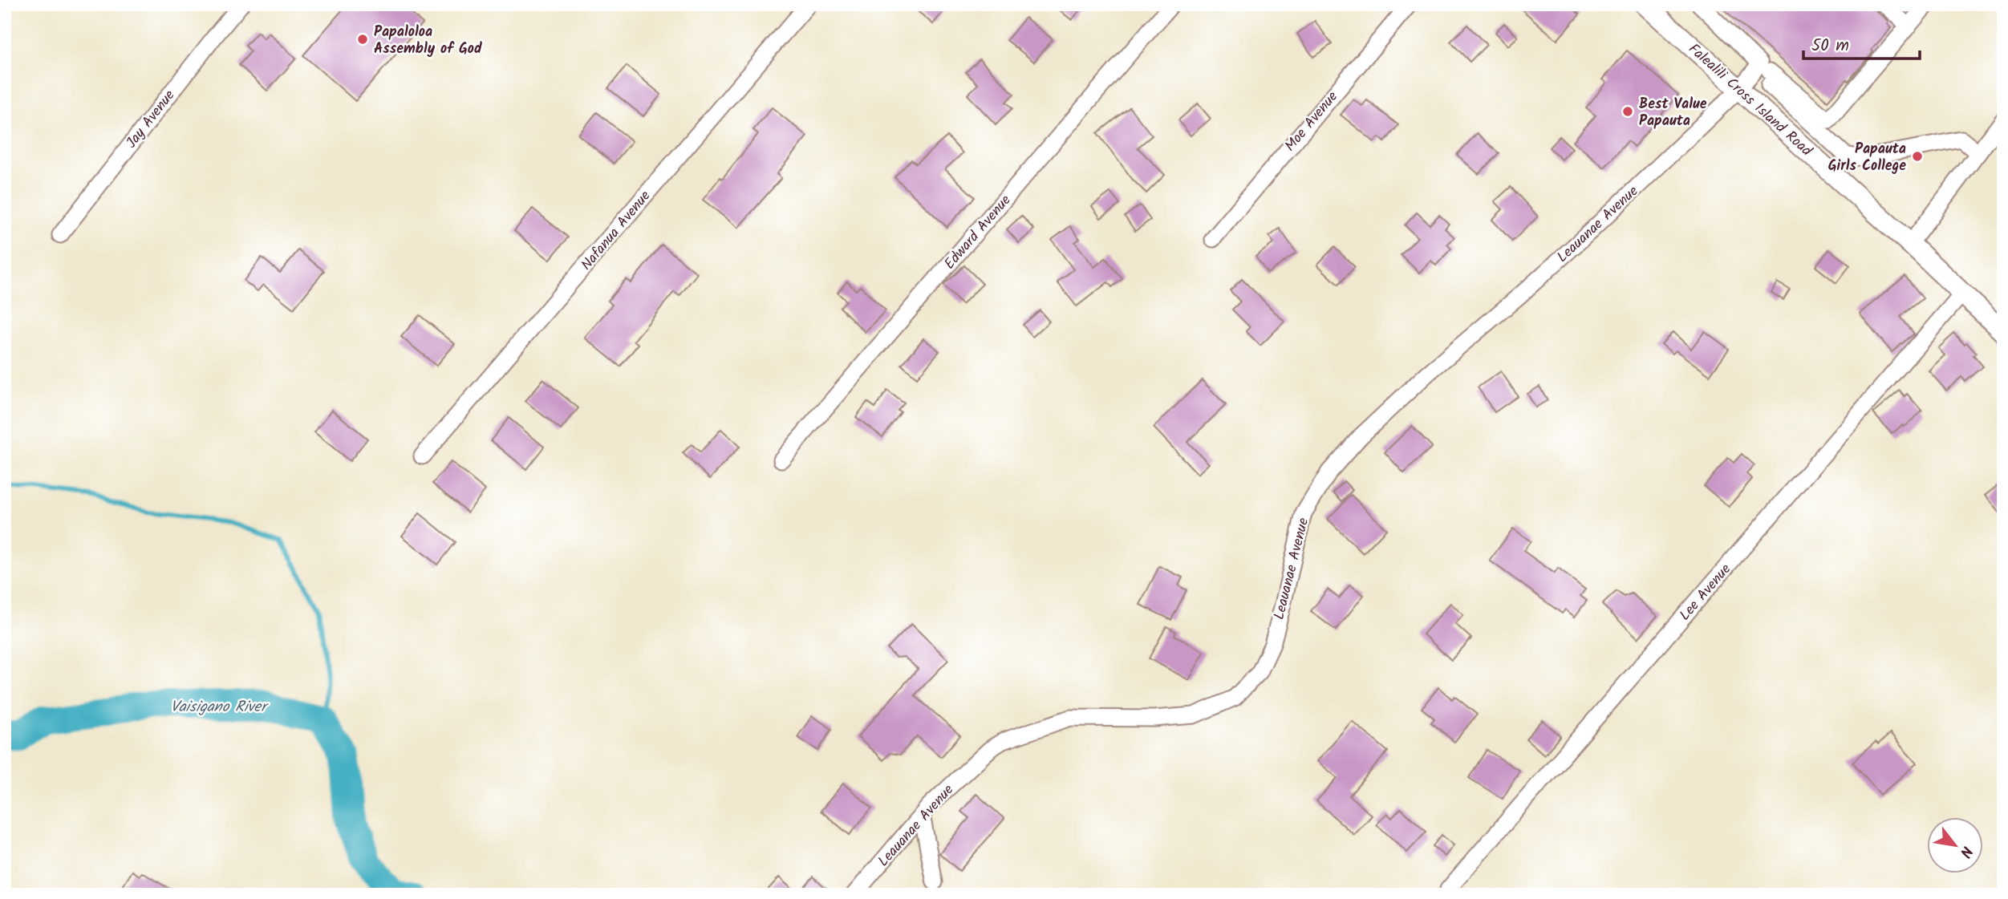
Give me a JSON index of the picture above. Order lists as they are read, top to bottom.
{
  "streets": {
    "main road": ["Falealili Cross Island Road"],
    "street": [
      "Jay Avenue",
      "Moe Avenue",
      "Leauanae Avenue",
      "Nafanua Avenue",
      "Edward Avenue",
      "Lee Avenue"
    ]
  },
  "crossings": [
    ["Falealili Cross Island Road", "Leauanae Avenue"],
    ["Falealili Cross Island Road", "Lee Avenue"]
  ],
  "water": ["Vaisigano River"],
  "places": ["Papaloloa Assembly of God", "Best Value Papauta", "Papauta Girls College"],
  "scale_bar": "50 m",
  "north": "bottom right"
}
